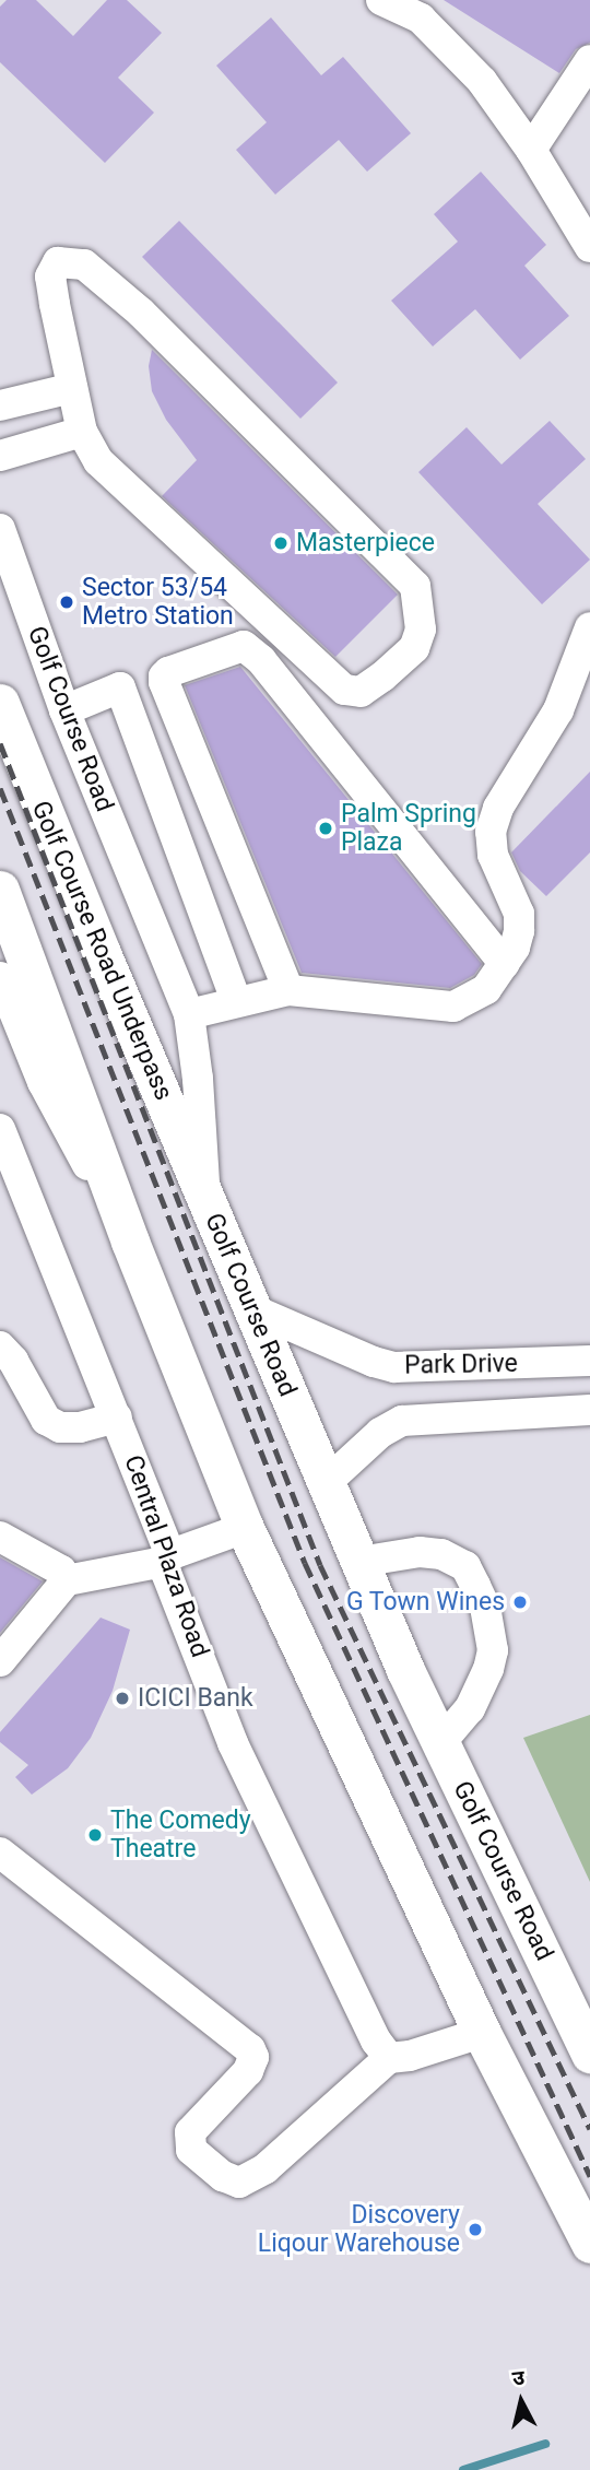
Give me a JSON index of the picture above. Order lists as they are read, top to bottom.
{
  "streets": {
    "main road": ["Golf Course Road", "Golf Course Road Underpass"],
    "street": ["Park Drive", "Central Plaza Road"]
  },
  "crossings": [
    ["Golf Course Road", "Golf Course Road Underpass"],
    ["Golf Course Road", "Park Drive"]
  ],
  "places": [
    "Masterpiece",
    "Sector 53/54 Metro Station",
    "Palm Spring Plaza",
    "G Town Wines",
    "ICICI Bank",
    "The Comedy Theatre",
    "Discovery Liqour Warehouse"
  ],
  "north": "top"
}
